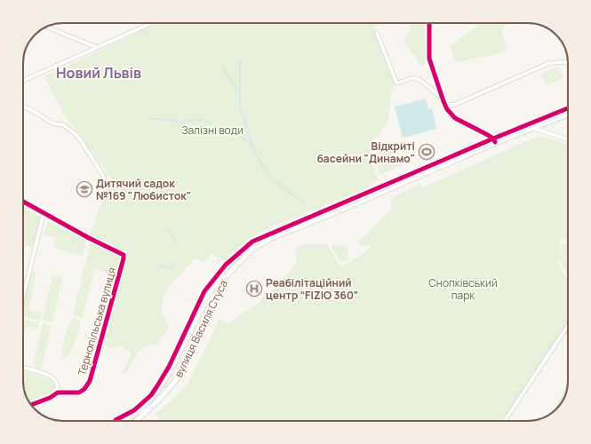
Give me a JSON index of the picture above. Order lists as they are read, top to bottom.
{
  "streets": {
    "main road": ["вулиця Василя Стуса"],
    "street": ["Тернопільська вулиця"]
  },
  "districts": ["Новий Львів"],
  "parks": ["Залізні води", "Снопківський парк"],
  "places": {
    "sports": ["Відкриті басейни \"Динамо\""],
    "school or university": ["Дитячий садок №169 \"Любисток\""],
    "hospital": ["Реабілітаційний центр “FIZIO 360”"]
  }
}
